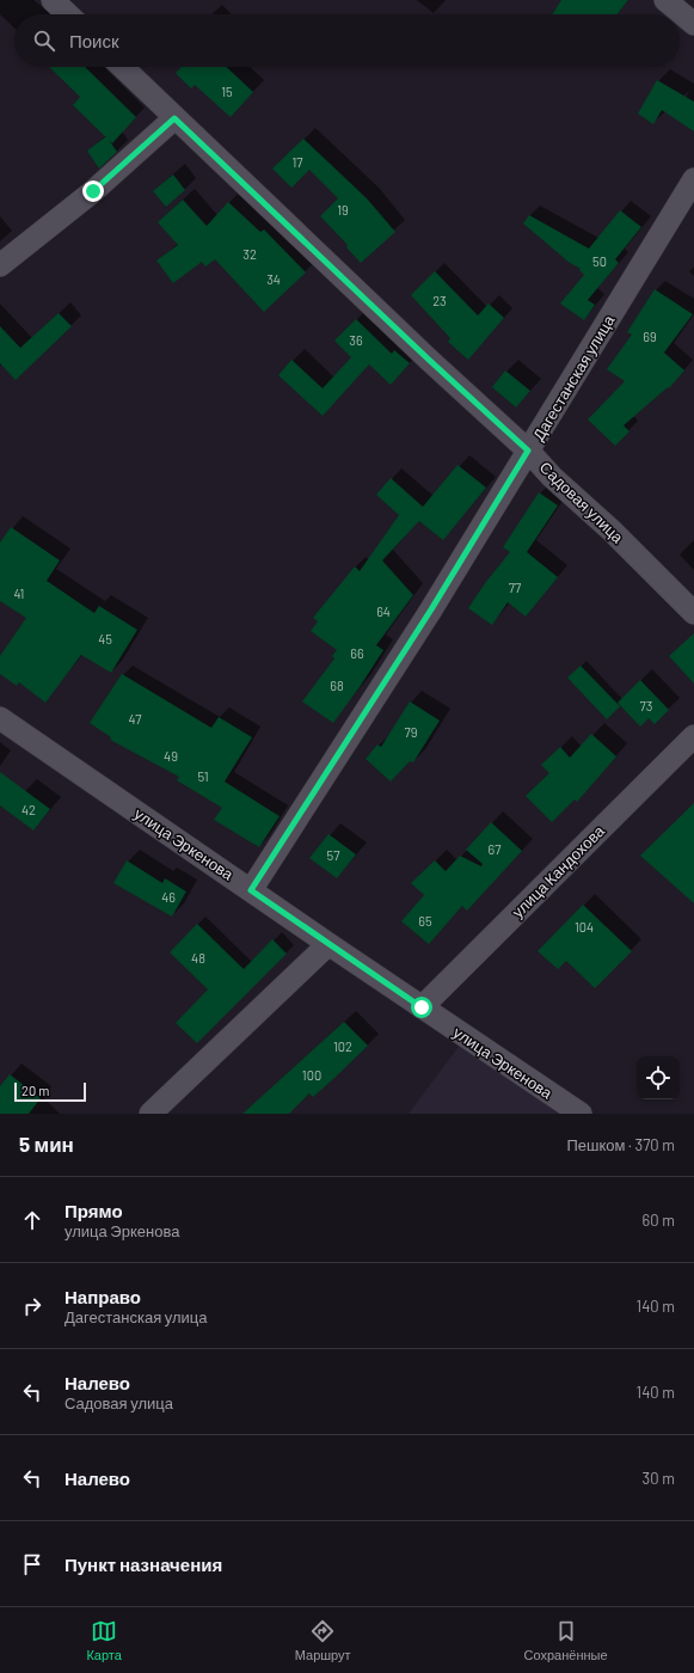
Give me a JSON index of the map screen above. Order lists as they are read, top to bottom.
{
  "streets": {
    "street": [
      "Дагестанская улица",
      "Садовая улица",
      "улица Эркенова",
      "улица Кандохова"
    ]
  },
  "crossings": [
    ["Дагестанская улица", "Садовая улица"],
    ["Дагестанская улица", "улица Эркенова"],
    ["улица Эркенова", "улица Кандохова"]
  ],
  "house_numbers": [
    "15",
    "17",
    "19",
    "32",
    "50",
    "34",
    "23",
    "69",
    "36",
    "77",
    "41",
    "64",
    "45",
    "66",
    "68",
    "73",
    "47",
    "79",
    "49",
    "51",
    "42",
    "67",
    "57",
    "46",
    "65",
    "104",
    "48",
    "102",
    "100"
  ],
  "scale_bar": "20 m",
  "page": {
    "search": "Поиск",
    "scale": "20 m",
    "heading": ["5 мин", "Пешком · 370 m"],
    "list": [
      ["Прямо", "улица Эркенова", "60 m"],
      ["Направо", "Дагестанская улица", "140 m"],
      ["Налево", "Садовая улица", "140 m"],
      ["Налево", "30 m"],
      "Пункт назначения"
    ],
    "nav": ["Карта", "Маршрут", "Сохранённые"]
  }
}
